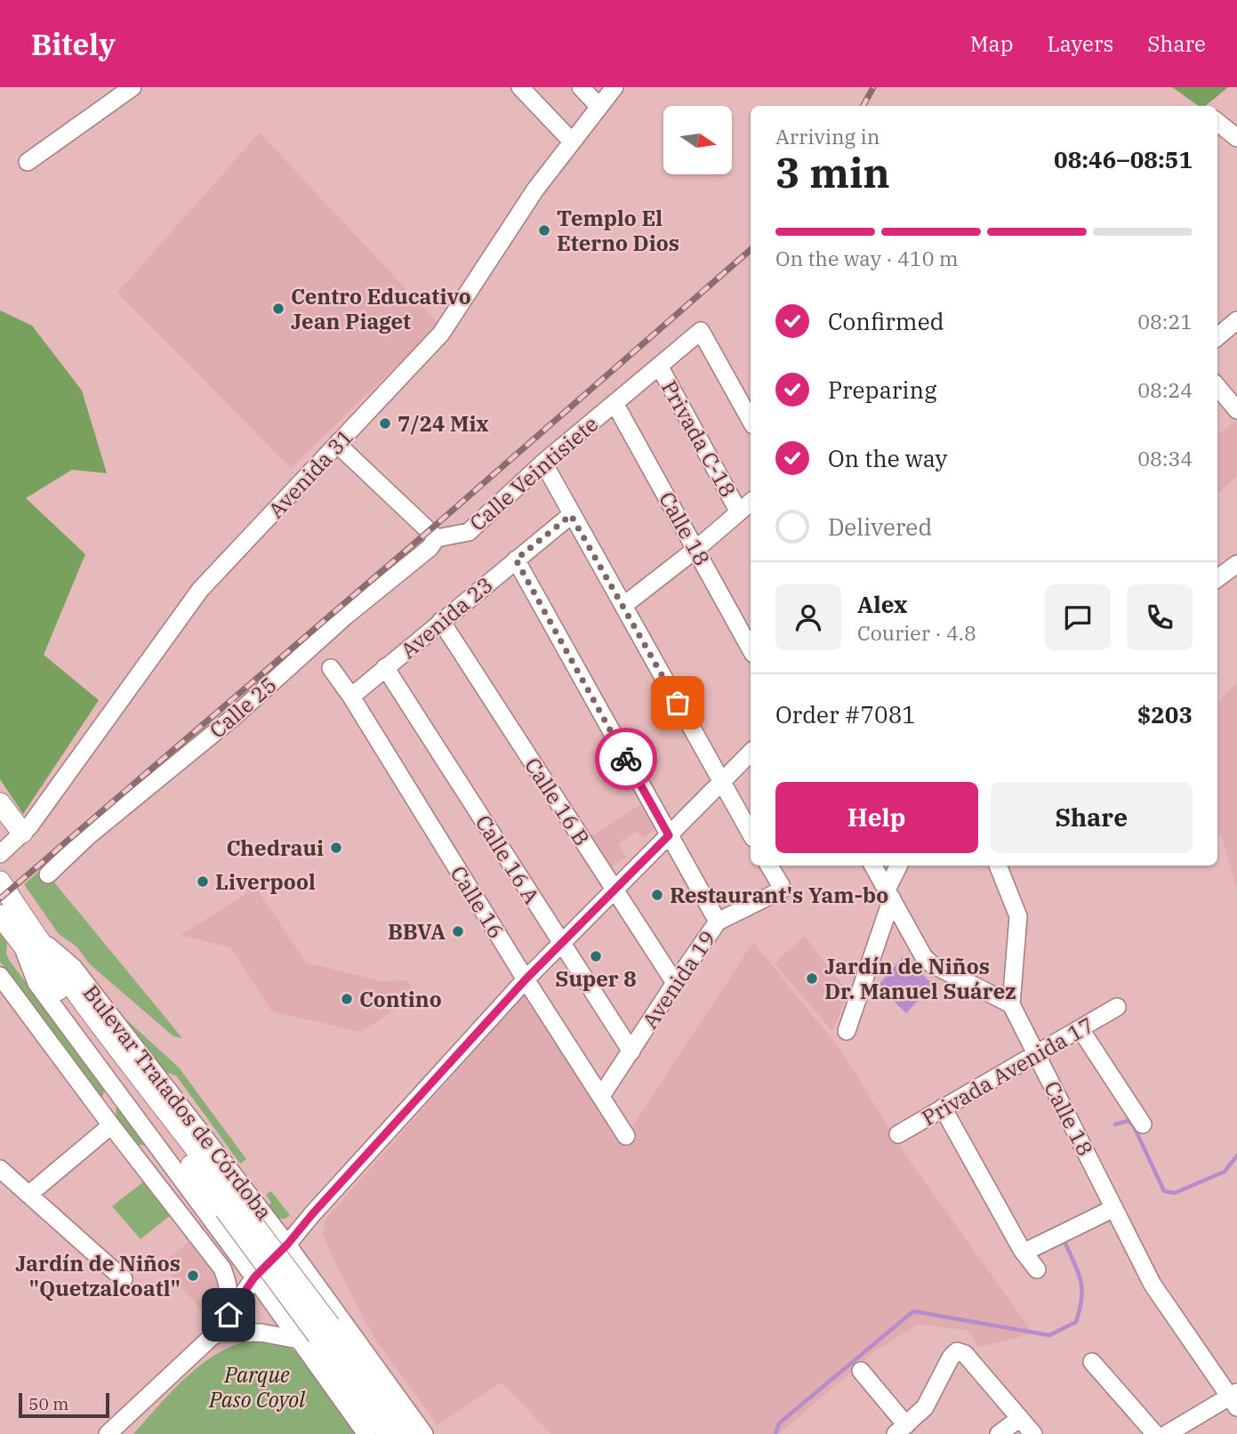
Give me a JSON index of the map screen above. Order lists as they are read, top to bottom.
{
  "streets": {
    "main road": ["Bulevar Tratados de Córdoba"],
    "street": [
      "Privada C-18",
      "Avenida 31",
      "Calle Veintisiete",
      "Calle 18",
      "Avenida 23",
      "Calle 25",
      "Calle 16 B",
      "Calle 16 A",
      "Calle 16",
      "Avenida 19",
      "Privada Avenida 17"
    ]
  },
  "crossings": [
    ["Privada C-18", "Calle Veintisiete"],
    ["Calle Veintisiete", "Calle 18"],
    ["Calle Veintisiete", "Calle 25"],
    ["Calle 18", "Privada Avenida 17"],
    ["Avenida 23", "Calle 16 B"],
    ["Avenida 23", "Calle 16 A"],
    ["Avenida 23", "Calle 16"],
    ["Calle 16 B", "Avenida 19"],
    ["Calle 16 A", "Avenida 19"],
    ["Calle 16", "Avenida 19"]
  ],
  "parks": ["Parque Paso Coyol"],
  "places": [
    "Templo El Eterno Dios",
    "Centro Educativo Jean Piaget",
    "7/24 Mix",
    "Chedraui",
    "Liverpool",
    "Restaurant's Yam-bo",
    "BBVA",
    "Super 8",
    "Jardín de Niños Dr. Manuel Suárez",
    "Contino",
    "Jardín de Niños \"Quetzalcoatl\""
  ],
  "scale_bar": "50 m",
  "north": "right",
  "page": {
    "header": "Bitely",
    "nav": ["Map", "Layers", "Share"],
    "heading": ["3 min", "Arriving in", "08:46–08:51"],
    "panel": [
      "Alex",
      "Courier · 4.8",
      "Order #7081",
      "$203"
    ],
    "bar": "On the way · 410 m",
    "list": [
      ["Confirmed", "08:21"],
      ["Preparing", "08:24"],
      ["On the way", "08:34"],
      "Delivered"
    ],
    "buttons": ["Help", "Share"],
    "scale": "50 m"
  }
}
